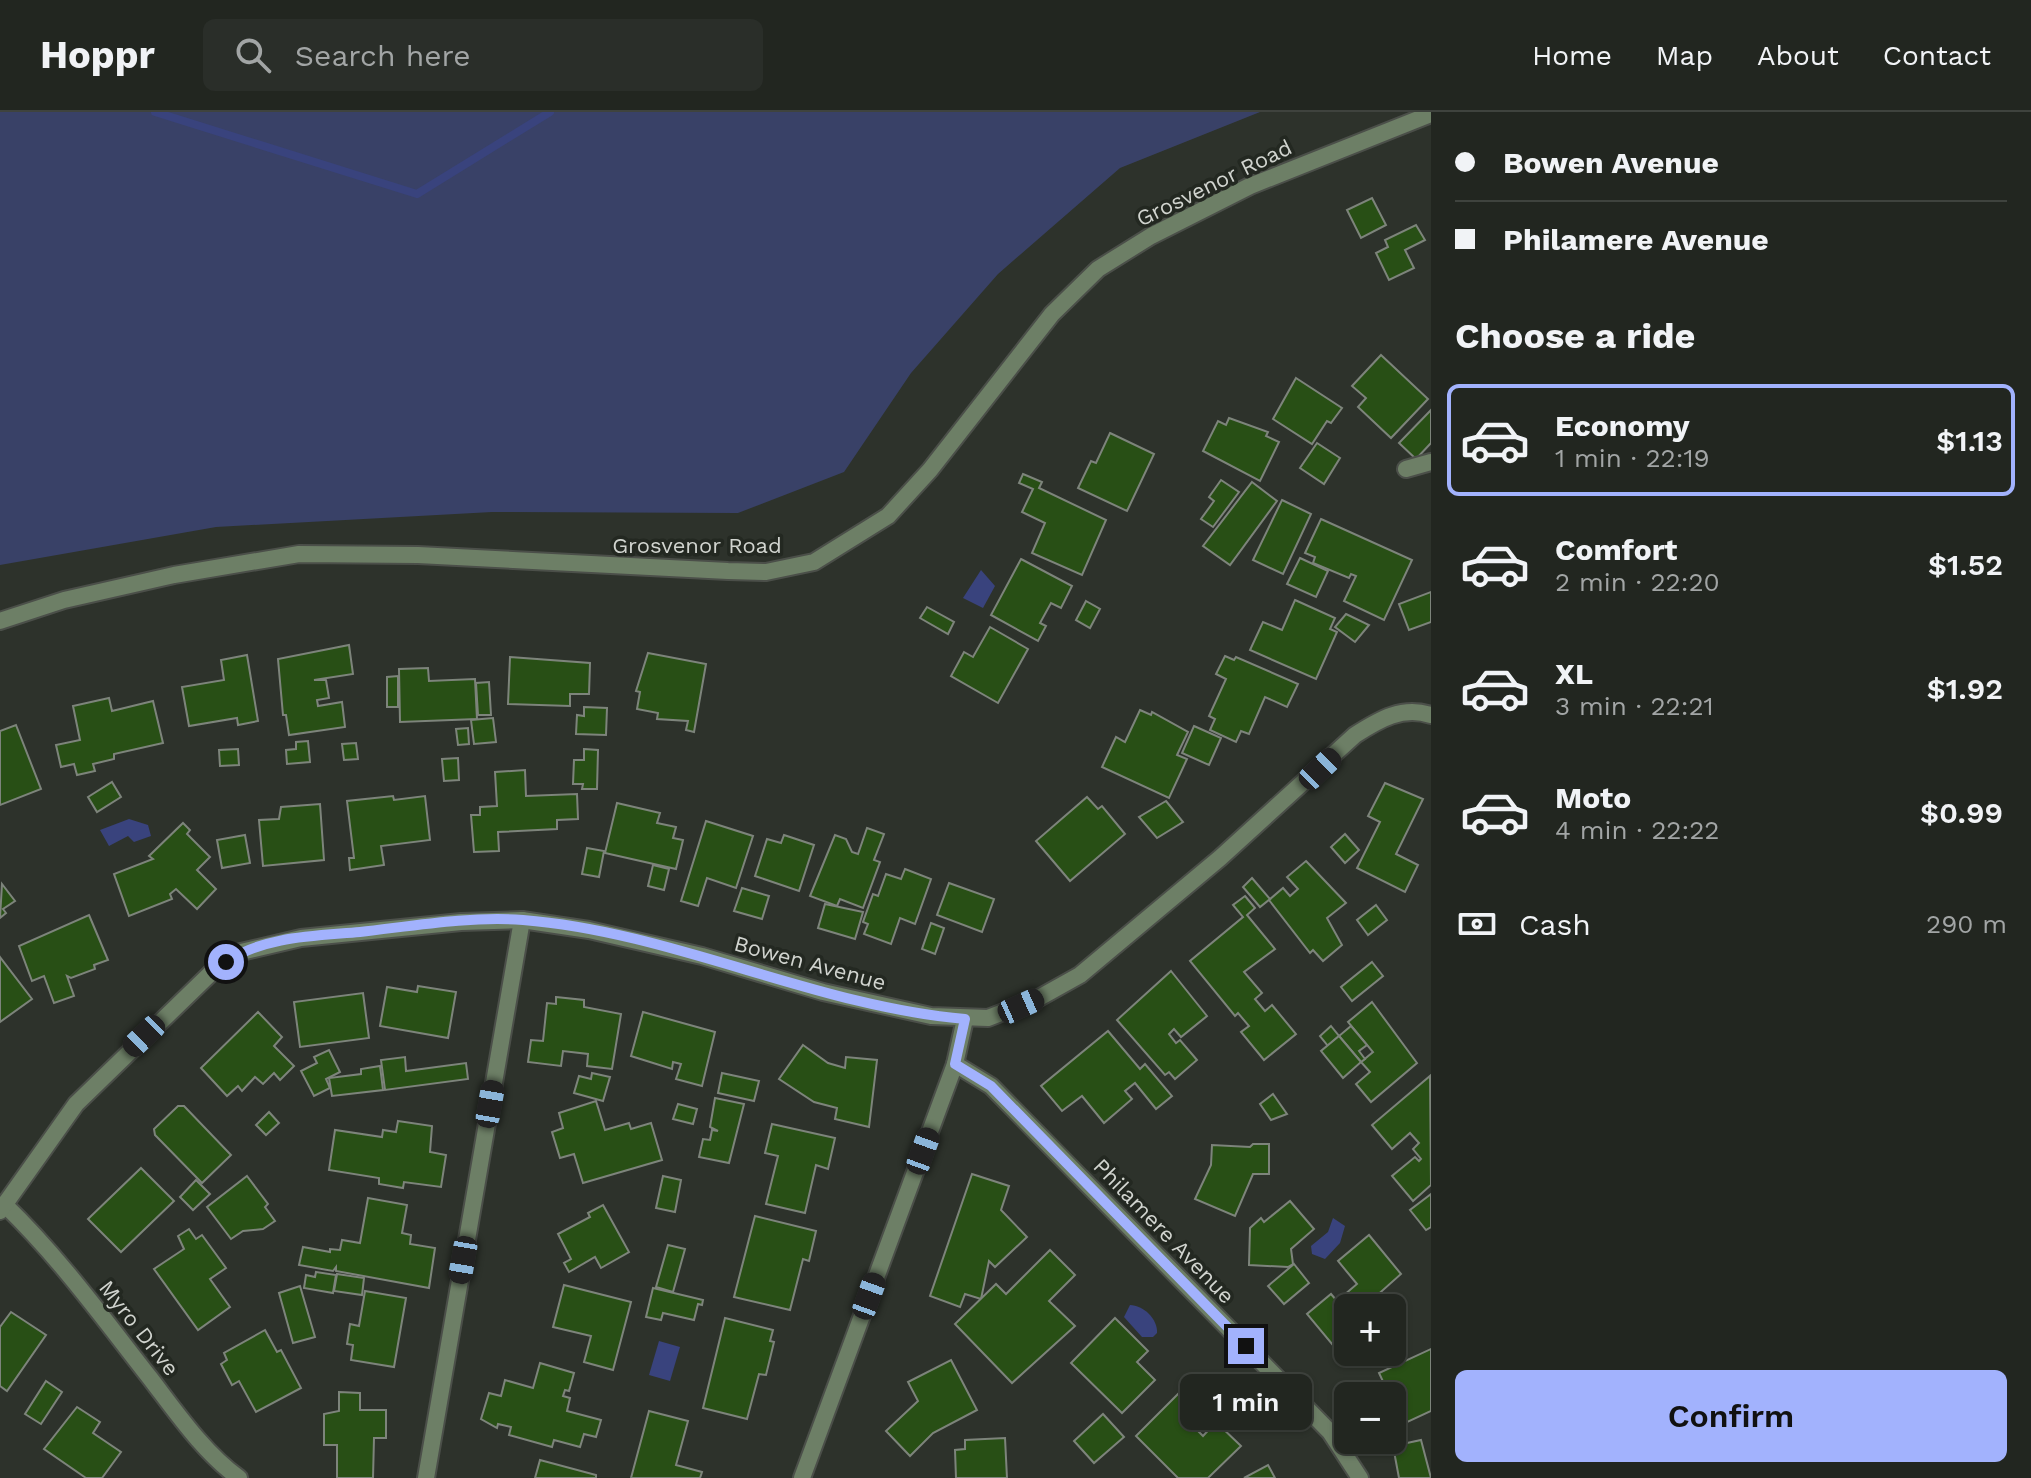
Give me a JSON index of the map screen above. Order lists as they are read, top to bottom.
{
  "streets": {
    "street": [
      "Grosvenor Road",
      "Bowen Avenue",
      "Philamere Avenue",
      "Myro Drive"
    ]
  },
  "crossings": [
    ["Bowen Avenue", "Myro Drive"]
  ],
  "page": {
    "header": "Hoppr",
    "search": "Search here",
    "nav": [
      "Home",
      "Map",
      "About",
      "Contact"
    ],
    "banner": ["Bowen Avenue", "Philamere Avenue"],
    "heading": "Choose a ride",
    "list": [
      {
        "name": "Economy",
        "note": "1 min · 22:19",
        "value": "$1.13"
      },
      {
        "name": "Comfort",
        "note": "2 min · 22:20",
        "value": "$1.52"
      },
      {
        "name": "XL",
        "note": "3 min · 22:21",
        "value": "$1.92"
      },
      {
        "name": "Moto",
        "note": "4 min · 22:22",
        "value": "$0.99"
      }
    ],
    "pay": ["Cash", "290 m"],
    "map_buttons": ["+", "−"],
    "buttons": "Confirm",
    "bubble": "1 min"
  }
}
